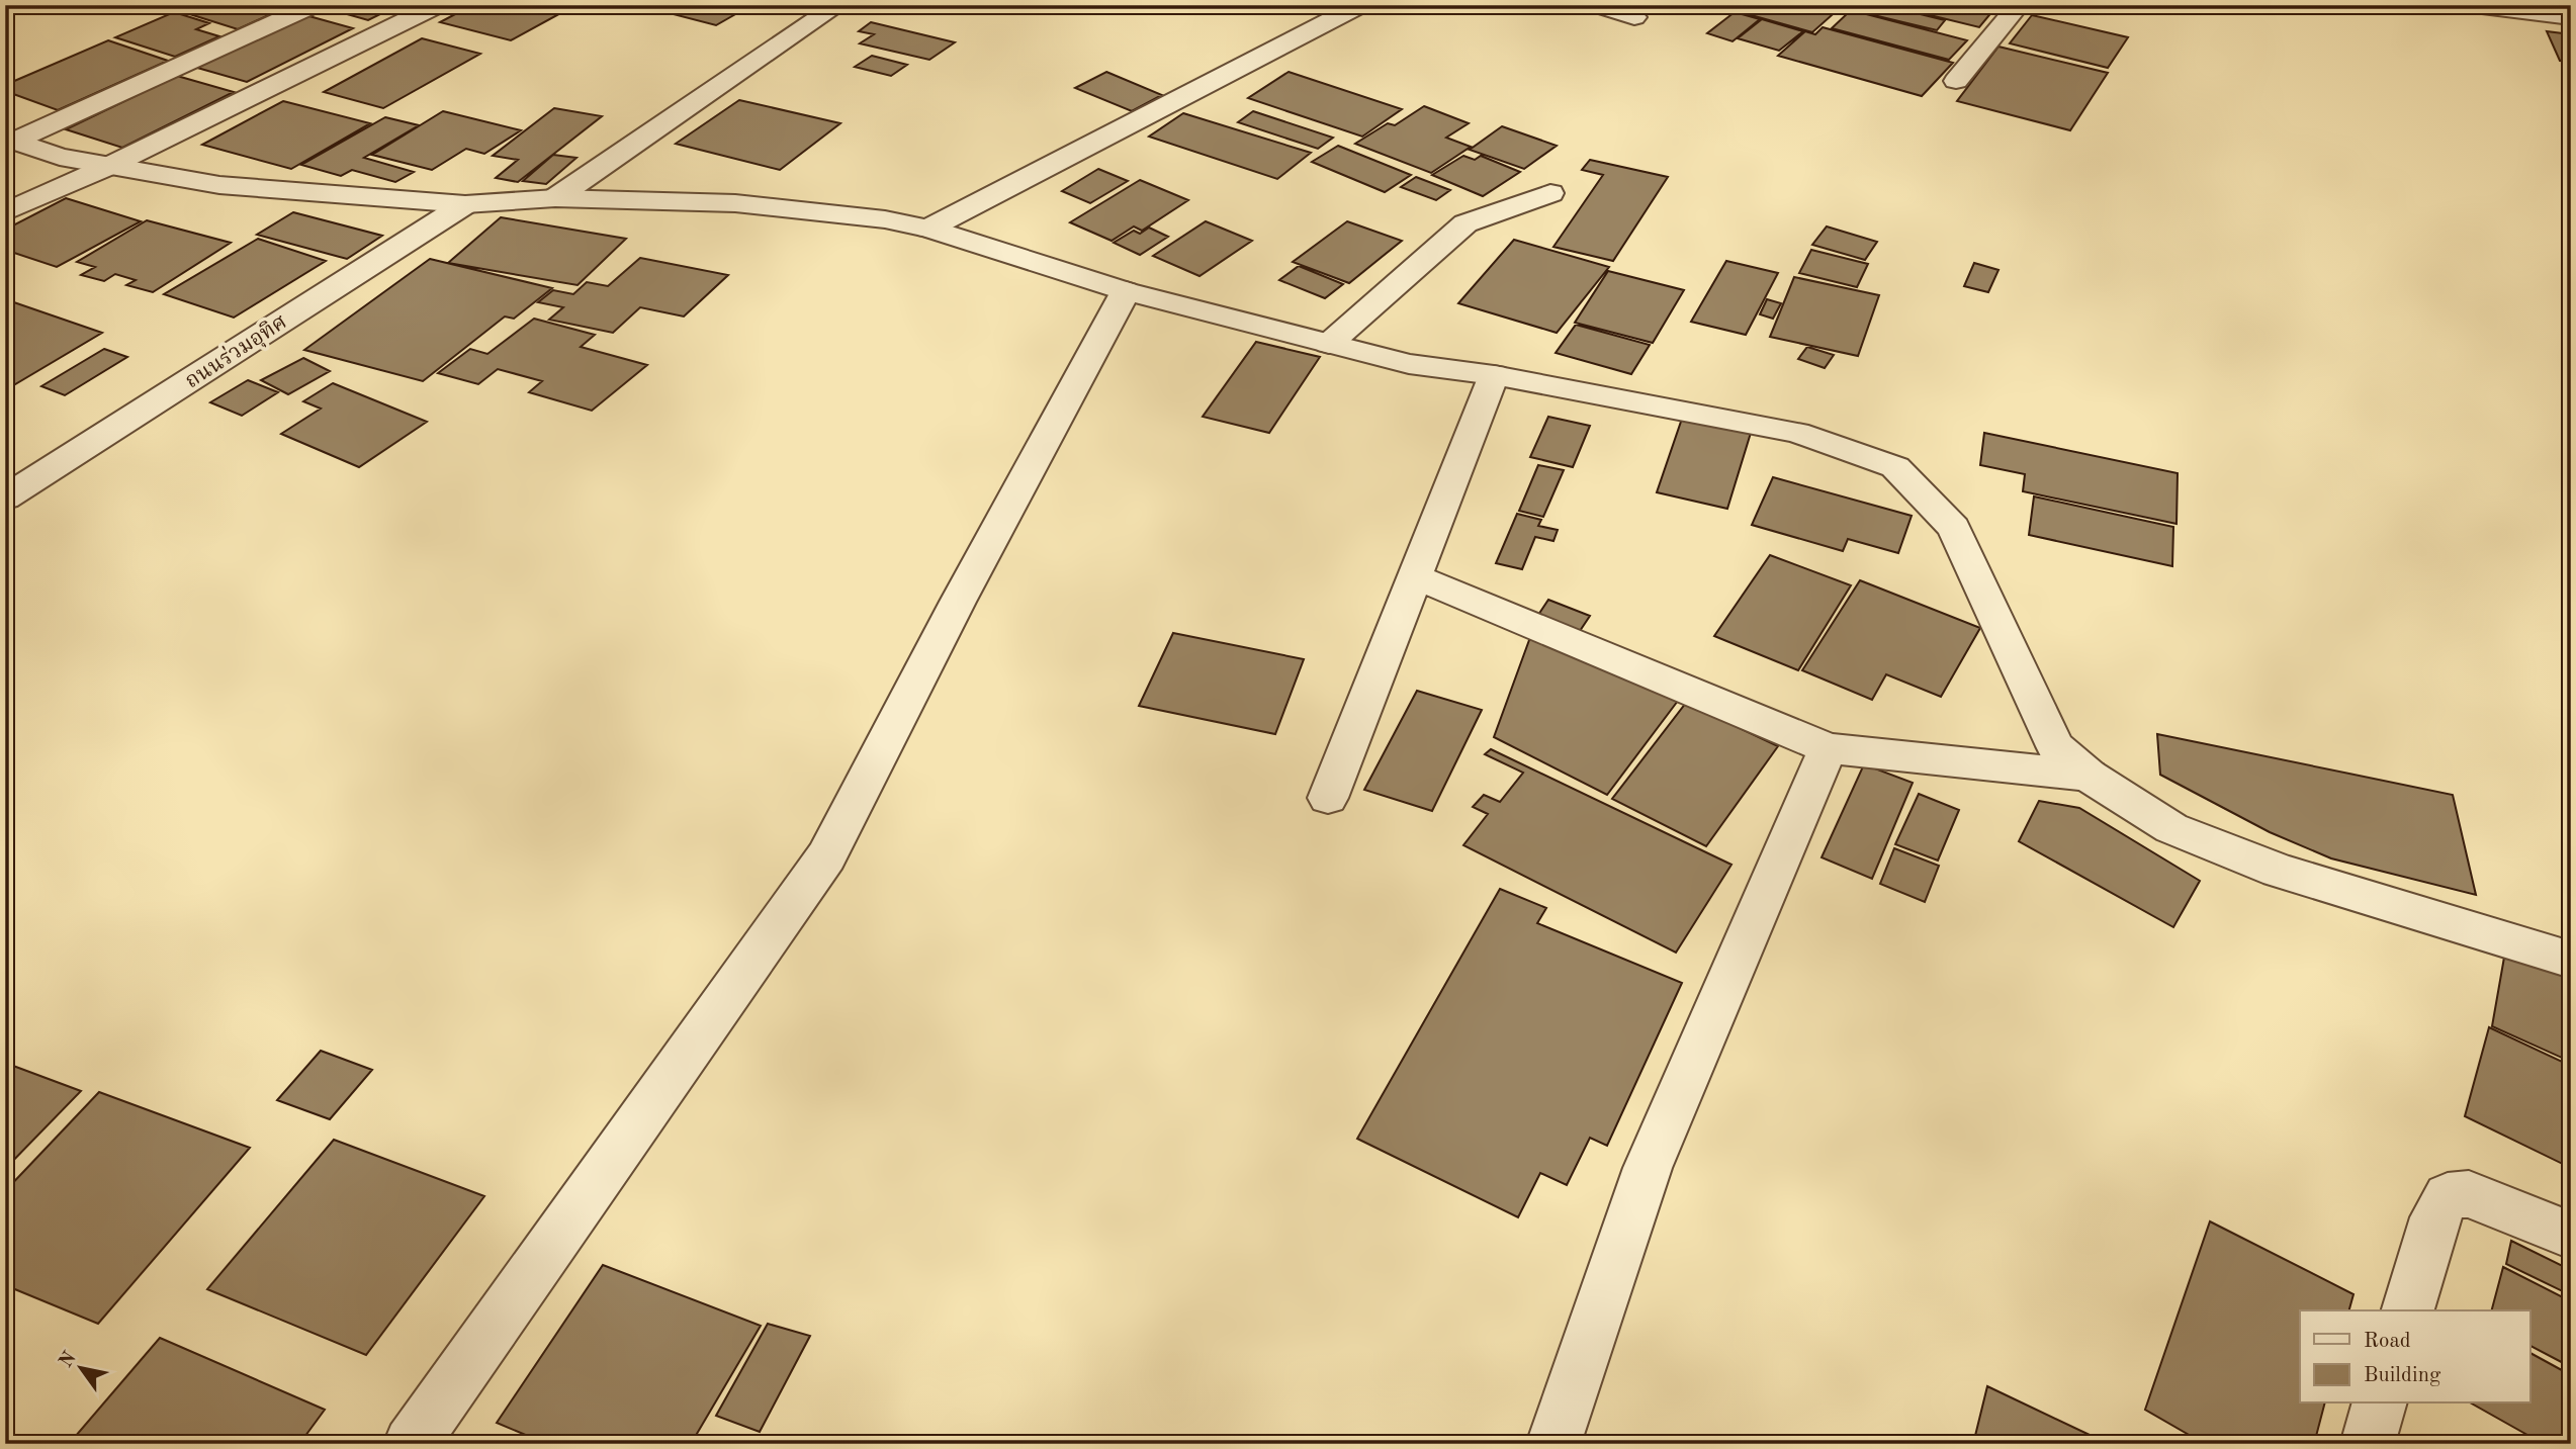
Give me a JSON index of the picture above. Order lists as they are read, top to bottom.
{
  "streets": {
    "street": ["ถนนร่วมอุทิศ"]
  },
  "legend": ["Road", "Building"],
  "north": "top left"
}
